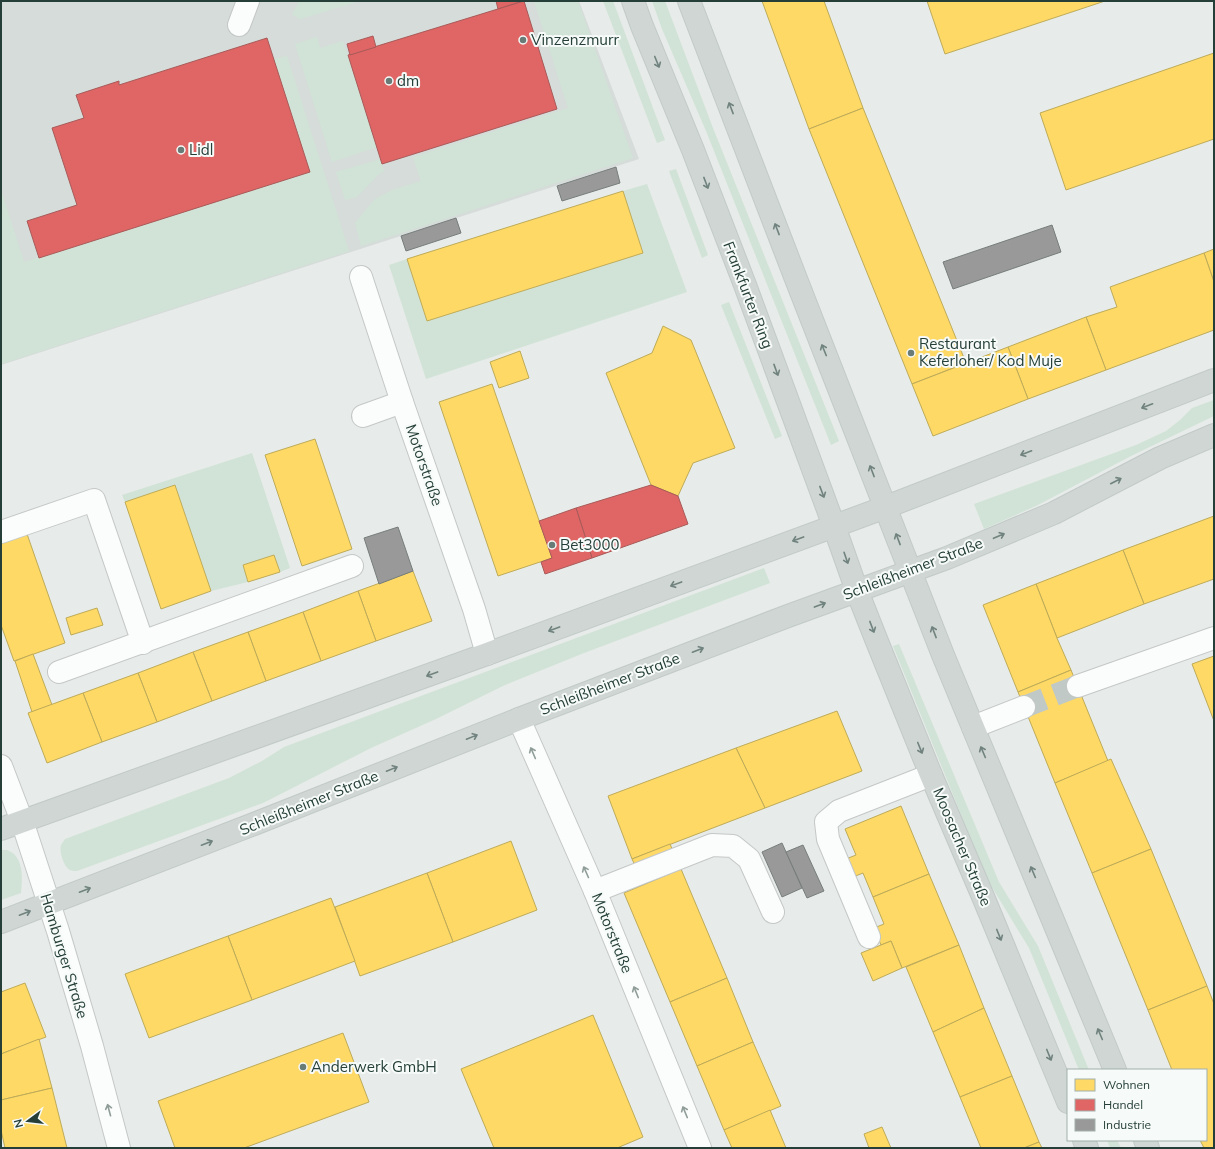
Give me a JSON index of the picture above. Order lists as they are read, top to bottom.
{
  "streets": {
    "main road": ["Frankfurter Ring", "Schleißheimer Straße", "Moosacher Straße"],
    "street": ["Motorstraße", "Hamburger Straße"]
  },
  "crossings": [
    ["Frankfurter Ring", "Schleißheimer Straße"],
    ["Frankfurter Ring", "Moosacher Straße"],
    ["Motorstraße", "Schleißheimer Straße"],
    ["Schleißheimer Straße", "Moosacher Straße"],
    ["Schleißheimer Straße", "Hamburger Straße"]
  ],
  "one_way": ["Motorstraße", "Hamburger Straße"],
  "places": [
    "Vinzenzmurr",
    "dm",
    "Lidl",
    "Restaurant Keferloher/ Kod Muje",
    "Bet3000",
    "Anderwerk GmbH"
  ],
  "legend": ["Wohnen", "Handel", "Industrie"],
  "north": "left"
}
